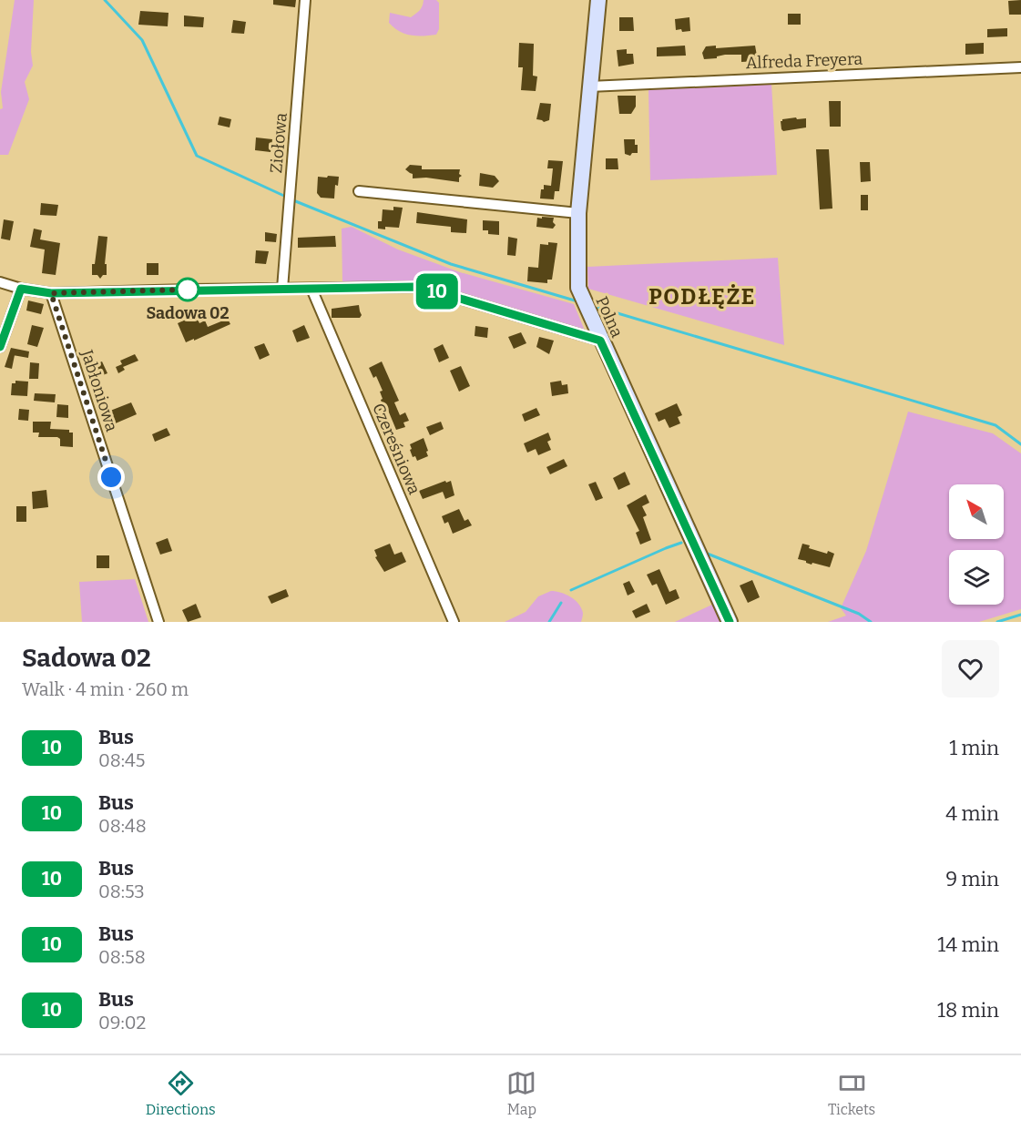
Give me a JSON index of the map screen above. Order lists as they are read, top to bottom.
{
  "streets": {
    "street": [
      "Alfreda Freyera",
      "Ziołowa",
      "Polna",
      "Jabłoniowa",
      "Czereśniowa"
    ]
  },
  "crossings": [
    ["Alfreda Freyera", "Polna"]
  ],
  "districts": ["PODŁĘŻE"],
  "places": ["Sadowa 02"],
  "lines": ["bus line 10"],
  "north": "top left",
  "page": {
    "on_map": "10",
    "heading": ["Sadowa 02", "Walk · 4 min · 260 m"],
    "list": [
      {
        "mark": "10",
        "name": "Bus",
        "note": "08:45",
        "value": "1 min"
      },
      {
        "mark": "10",
        "name": "Bus",
        "note": "08:48",
        "value": "4 min"
      },
      {
        "mark": "10",
        "name": "Bus",
        "note": "08:53",
        "value": "9 min"
      },
      {
        "mark": "10",
        "name": "Bus",
        "note": "08:58",
        "value": "14 min"
      },
      {
        "mark": "10",
        "name": "Bus",
        "note": "09:02",
        "value": "18 min"
      }
    ],
    "tabs": ["Directions", "Map", "Tickets"]
  }
}
